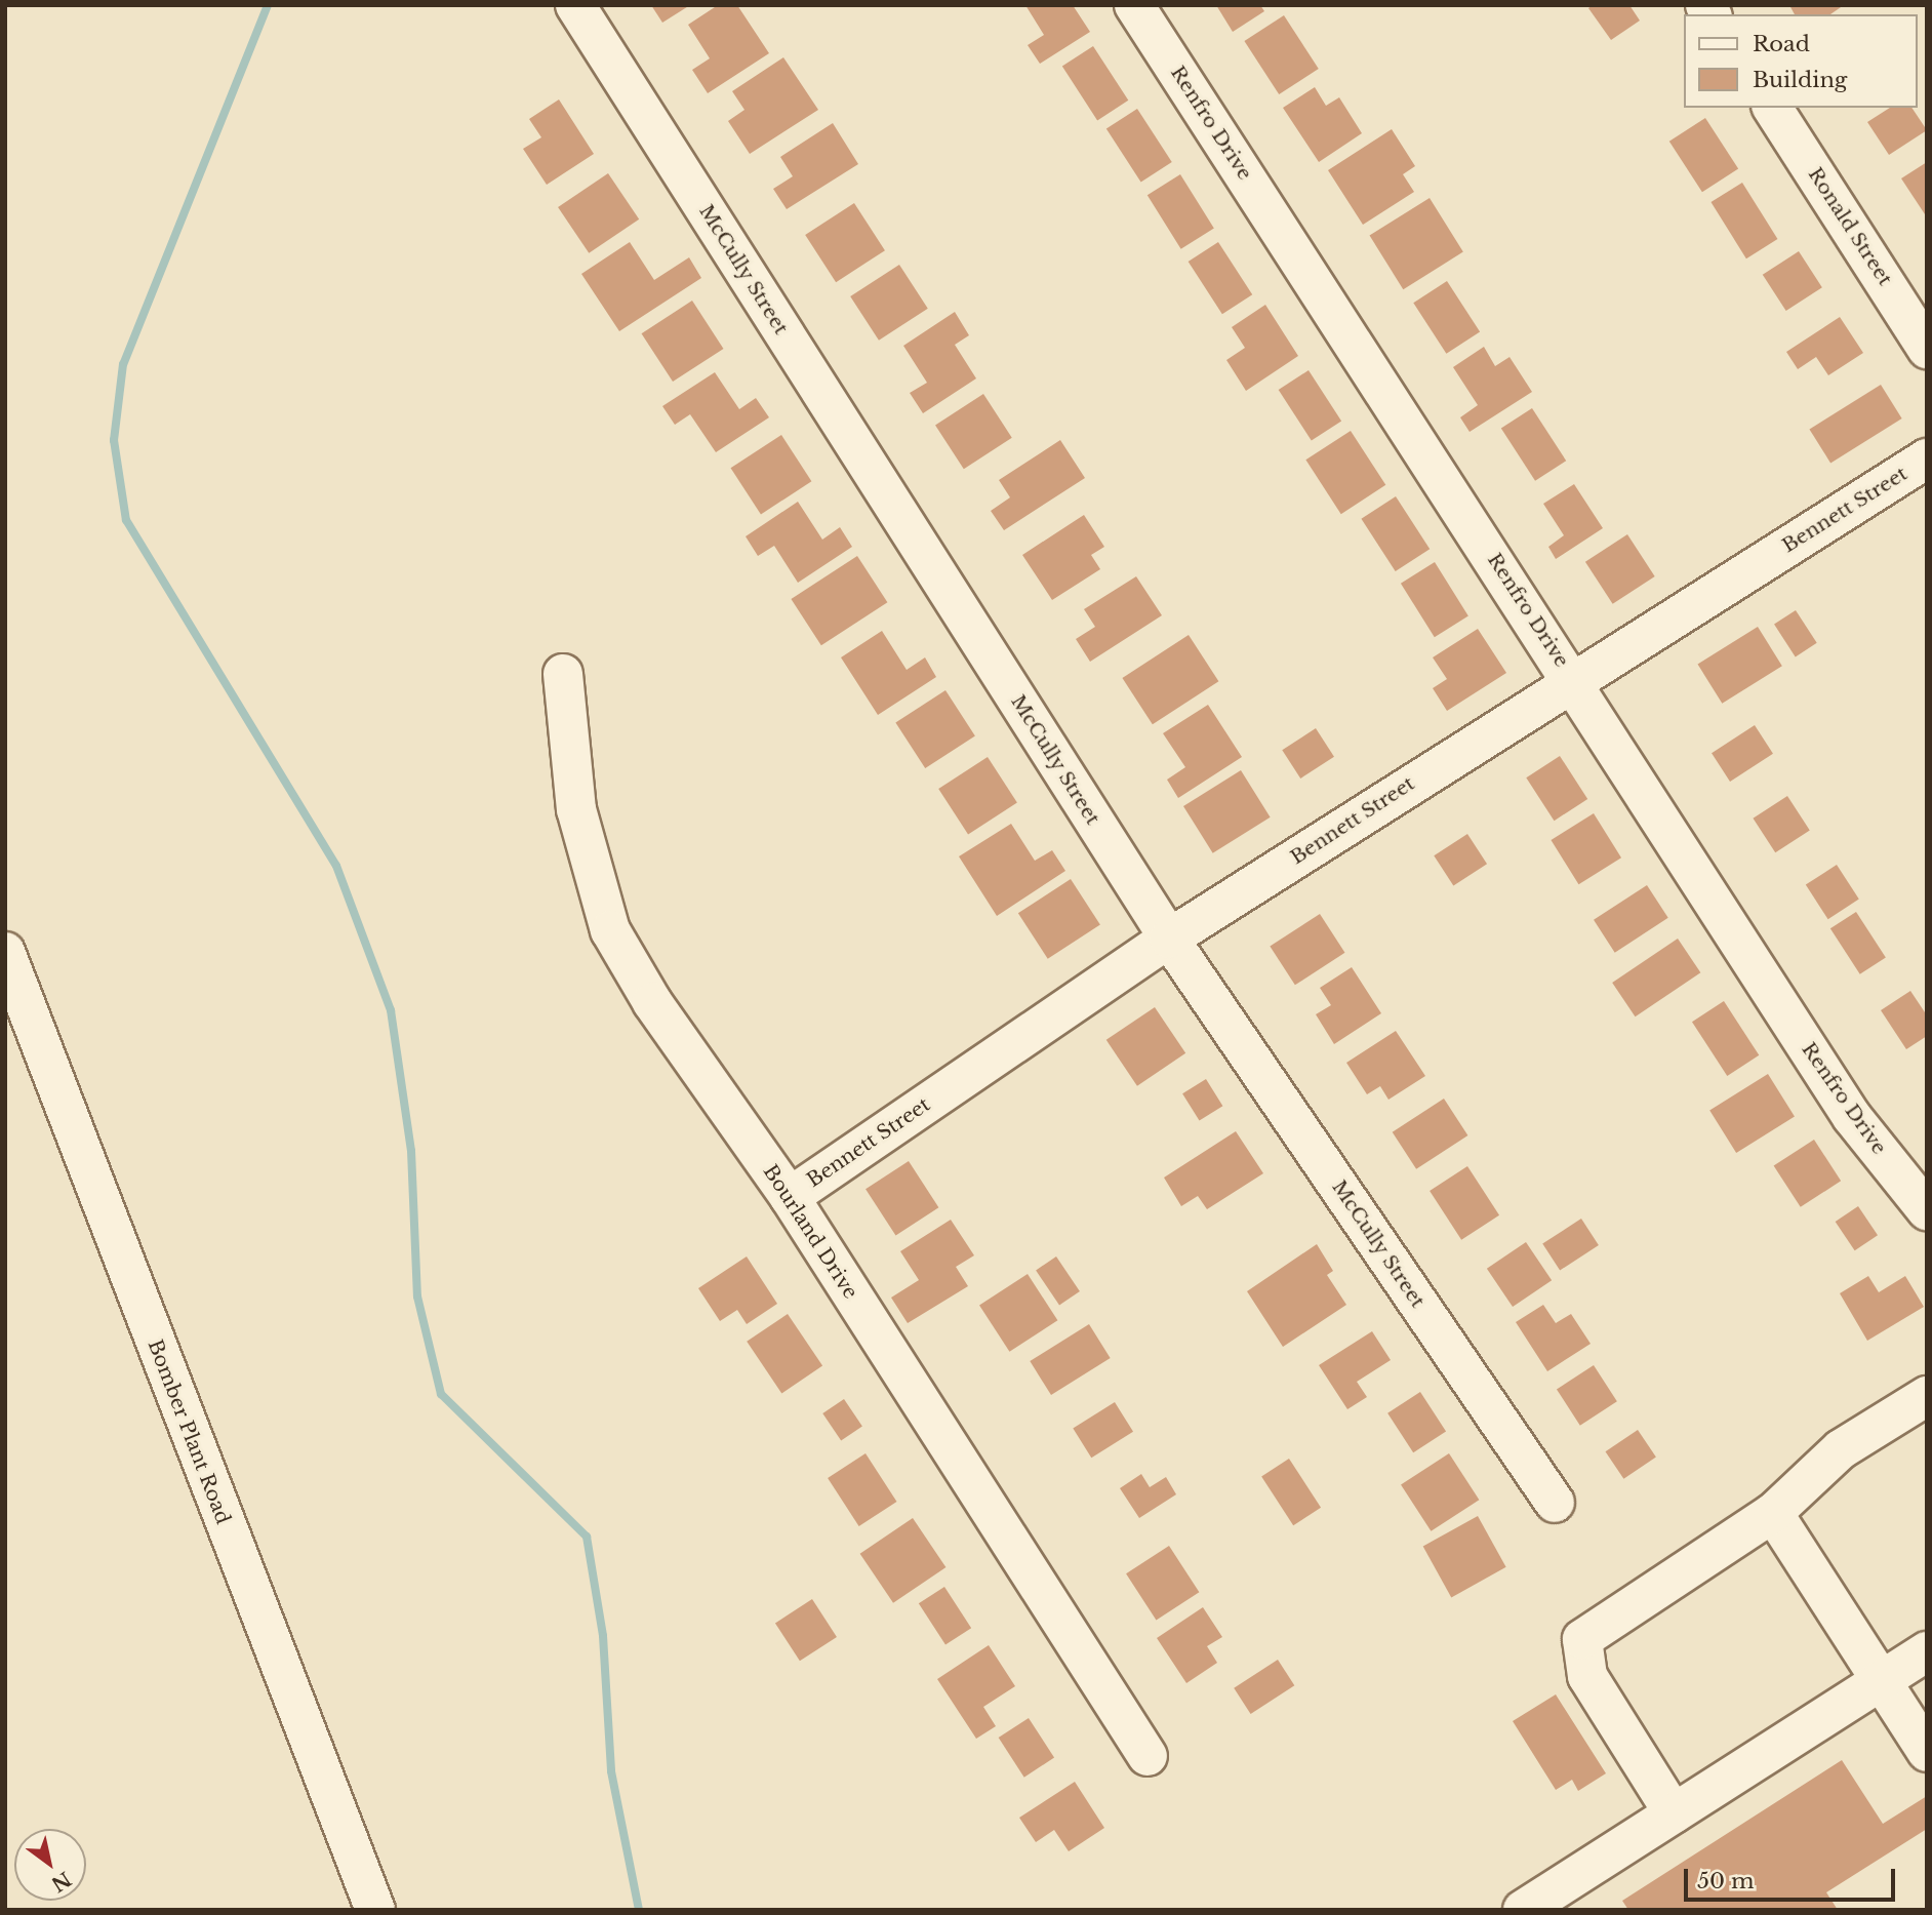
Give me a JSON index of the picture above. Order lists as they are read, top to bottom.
{
  "streets": {
    "street": [
      "Renfro Drive",
      "Ronald Street",
      "McCully Street",
      "Bennett Street",
      "Bourland Drive",
      "Bomber Plant Road"
    ]
  },
  "crossings": [
    ["Renfro Drive", "Bennett Street"],
    ["McCully Street", "Bennett Street"],
    ["Bennett Street", "Bourland Drive"]
  ],
  "legend": ["Road", "Building"],
  "scale_bar": "50 m",
  "north": "bottom right"
}
